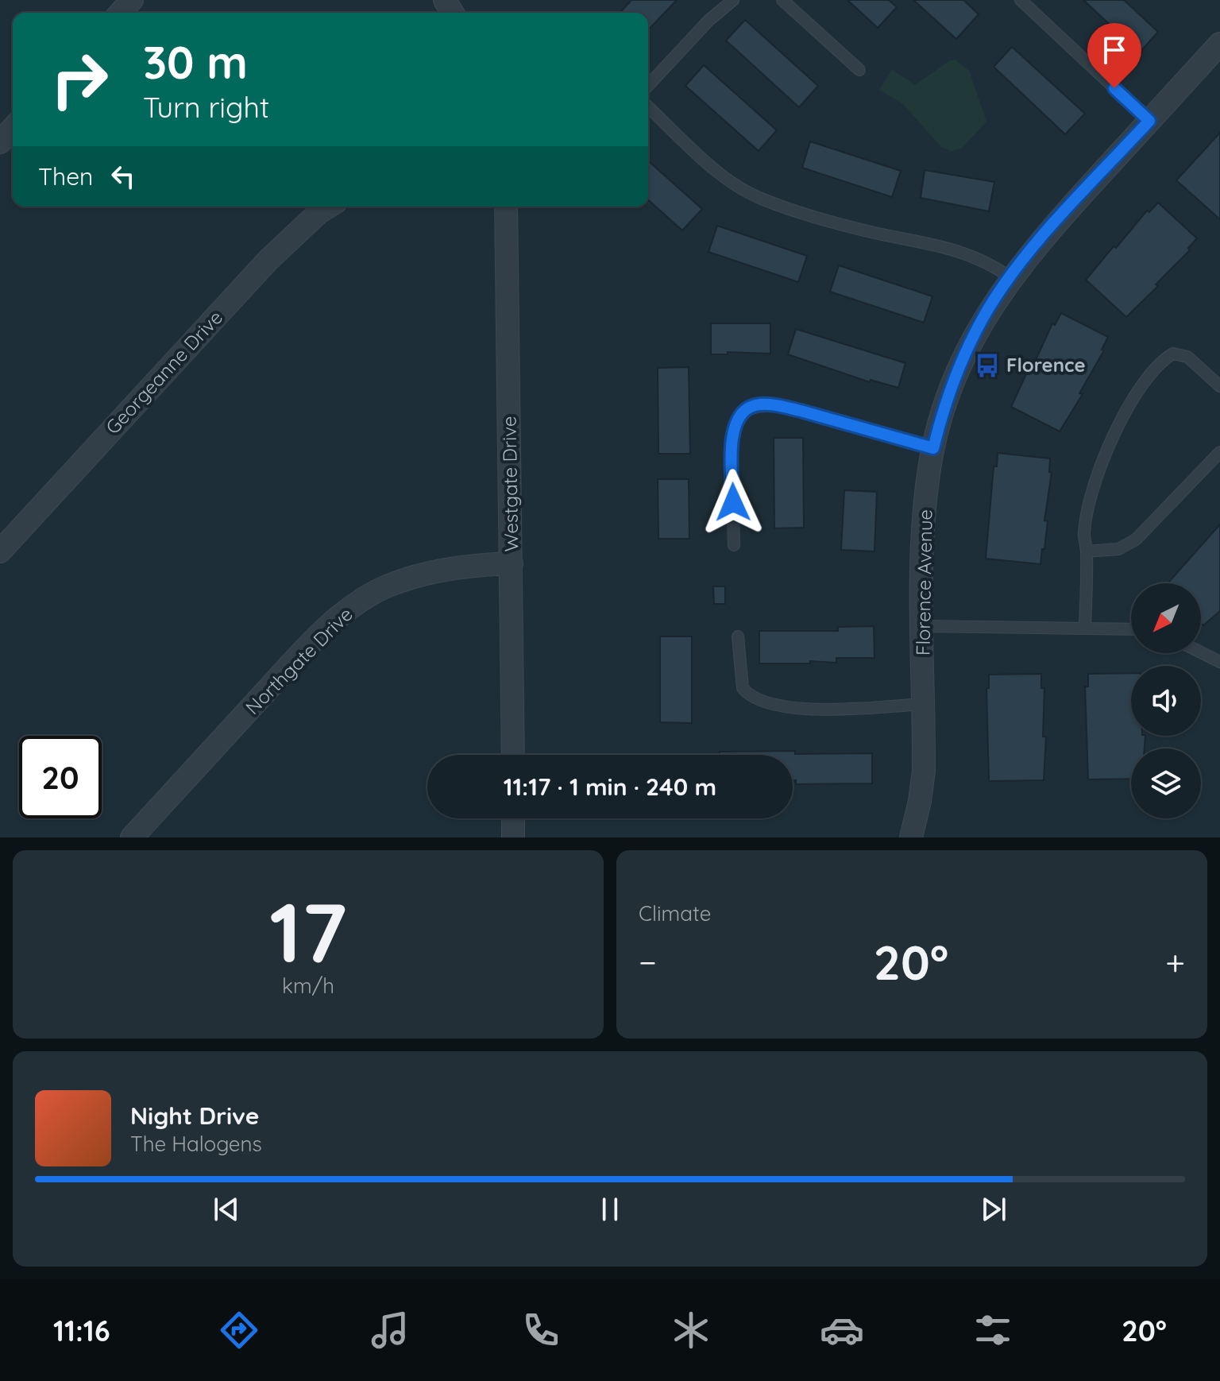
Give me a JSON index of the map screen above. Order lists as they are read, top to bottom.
{
  "streets": {
    "street": [
      "Georgeanne Drive",
      "Westgate Drive",
      "Florence Avenue",
      "Northgate Drive"
    ]
  },
  "crossings": [
    ["Westgate Drive", "Northgate Drive"]
  ],
  "places": {
    "bus stop": ["Florence"]
  },
  "north": "bottom left",
  "page": {
    "turn": ["30 m", "Turn right"],
    "then": "Then",
    "limit": "20",
    "trip": "11:17 · 1 min · 240 m",
    "tile": [
      ["17", "km/h"],
      "Climate"
    ],
    "heat": ["−", "20°", "+"],
    "song": ["Night Drive", "The Halogens"],
    "tabs": ["11:16", "20°"]
  }
}
